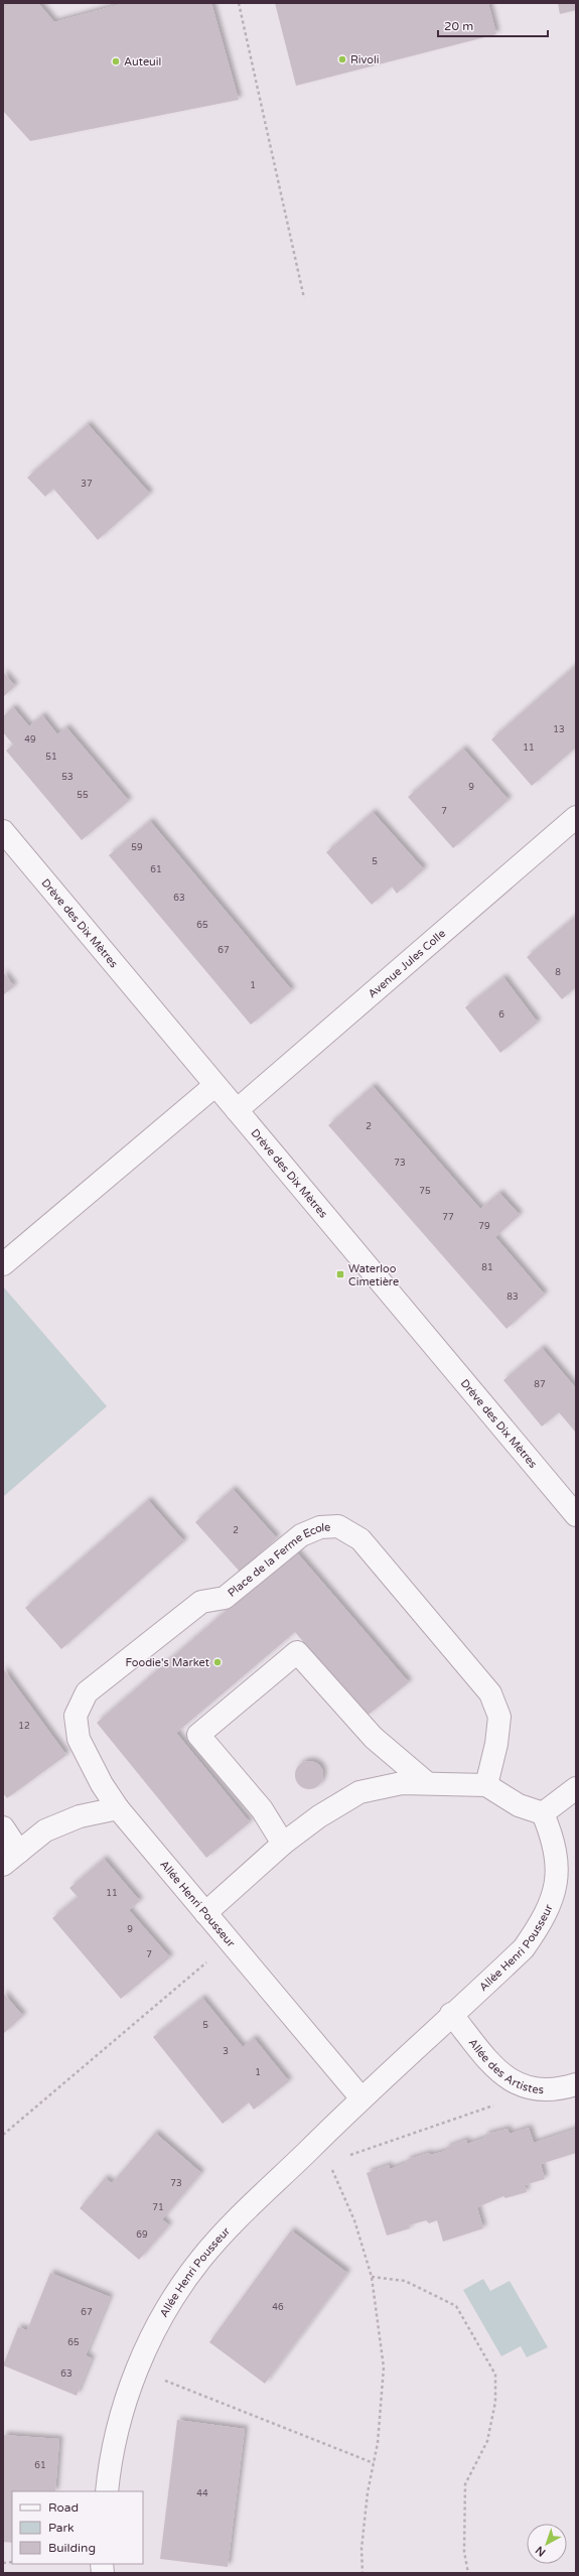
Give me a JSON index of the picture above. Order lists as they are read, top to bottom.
{
  "streets": {
    "street": [
      "Drève des Dix Mètres",
      "Avenue Jules Colle",
      "Place de la Ferme Ecole",
      "Allée Henri Pousseur",
      "Allée des Artistes"
    ]
  },
  "crossings": [
    ["Drève des Dix Mètres", "Avenue Jules Colle"],
    ["Place de la Ferme Ecole", "Allée Henri Pousseur"],
    ["Allée Henri Pousseur", "Allée des Artistes"]
  ],
  "places": {
    "other": ["Rivoli", "Auteuil", "Foodie's Market"],
    "transit": ["Waterloo Cimetière"]
  },
  "house_numbers": [
    "37",
    "13",
    "49",
    "11",
    "51",
    "53",
    "9",
    "55",
    "7",
    "59",
    "5",
    "61",
    "63",
    "65",
    "67",
    "8",
    "1",
    "6",
    "2",
    "73",
    "75",
    "77",
    "79",
    "81",
    "83",
    "87",
    "2",
    "12",
    "11",
    "9",
    "7",
    "5",
    "3",
    "1",
    "73",
    "71",
    "69",
    "46",
    "67",
    "65",
    "63",
    "61",
    "44"
  ],
  "legend": ["Road", "Park", "Building"],
  "scale_bar": "20 m",
  "north": "bottom left"
}
